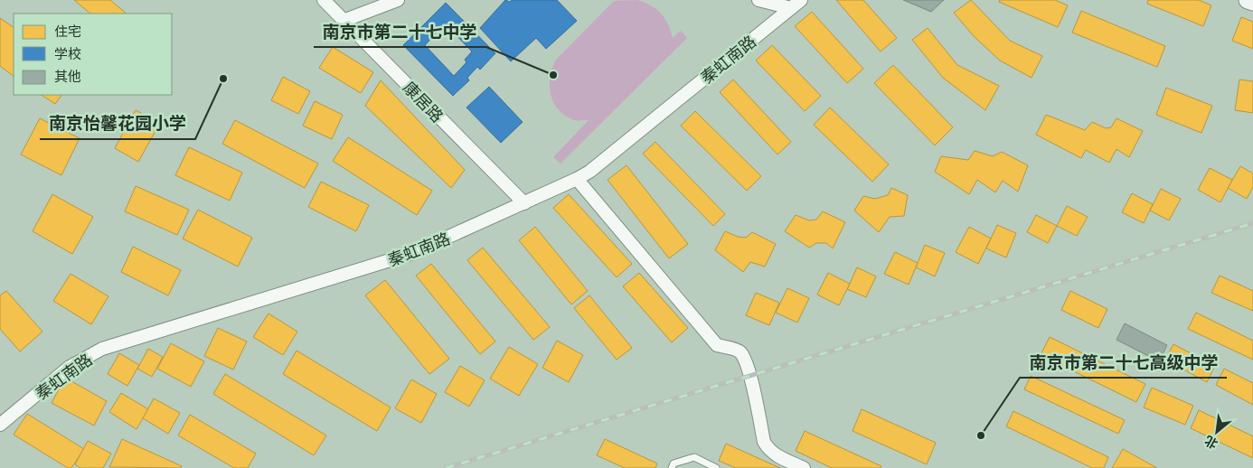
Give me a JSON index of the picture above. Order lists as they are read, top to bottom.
{
  "streets": {
    "street": ["秦虹南路", "康居路"]
  },
  "crossings": [
    ["秦虹南路", "康居路"]
  ],
  "places": ["南京市第二十七中学", "南京怡馨花园小学", "南京市第二十七高级中学"],
  "legend": ["住宅", "学校", "其他"],
  "north": "bottom left"
}
